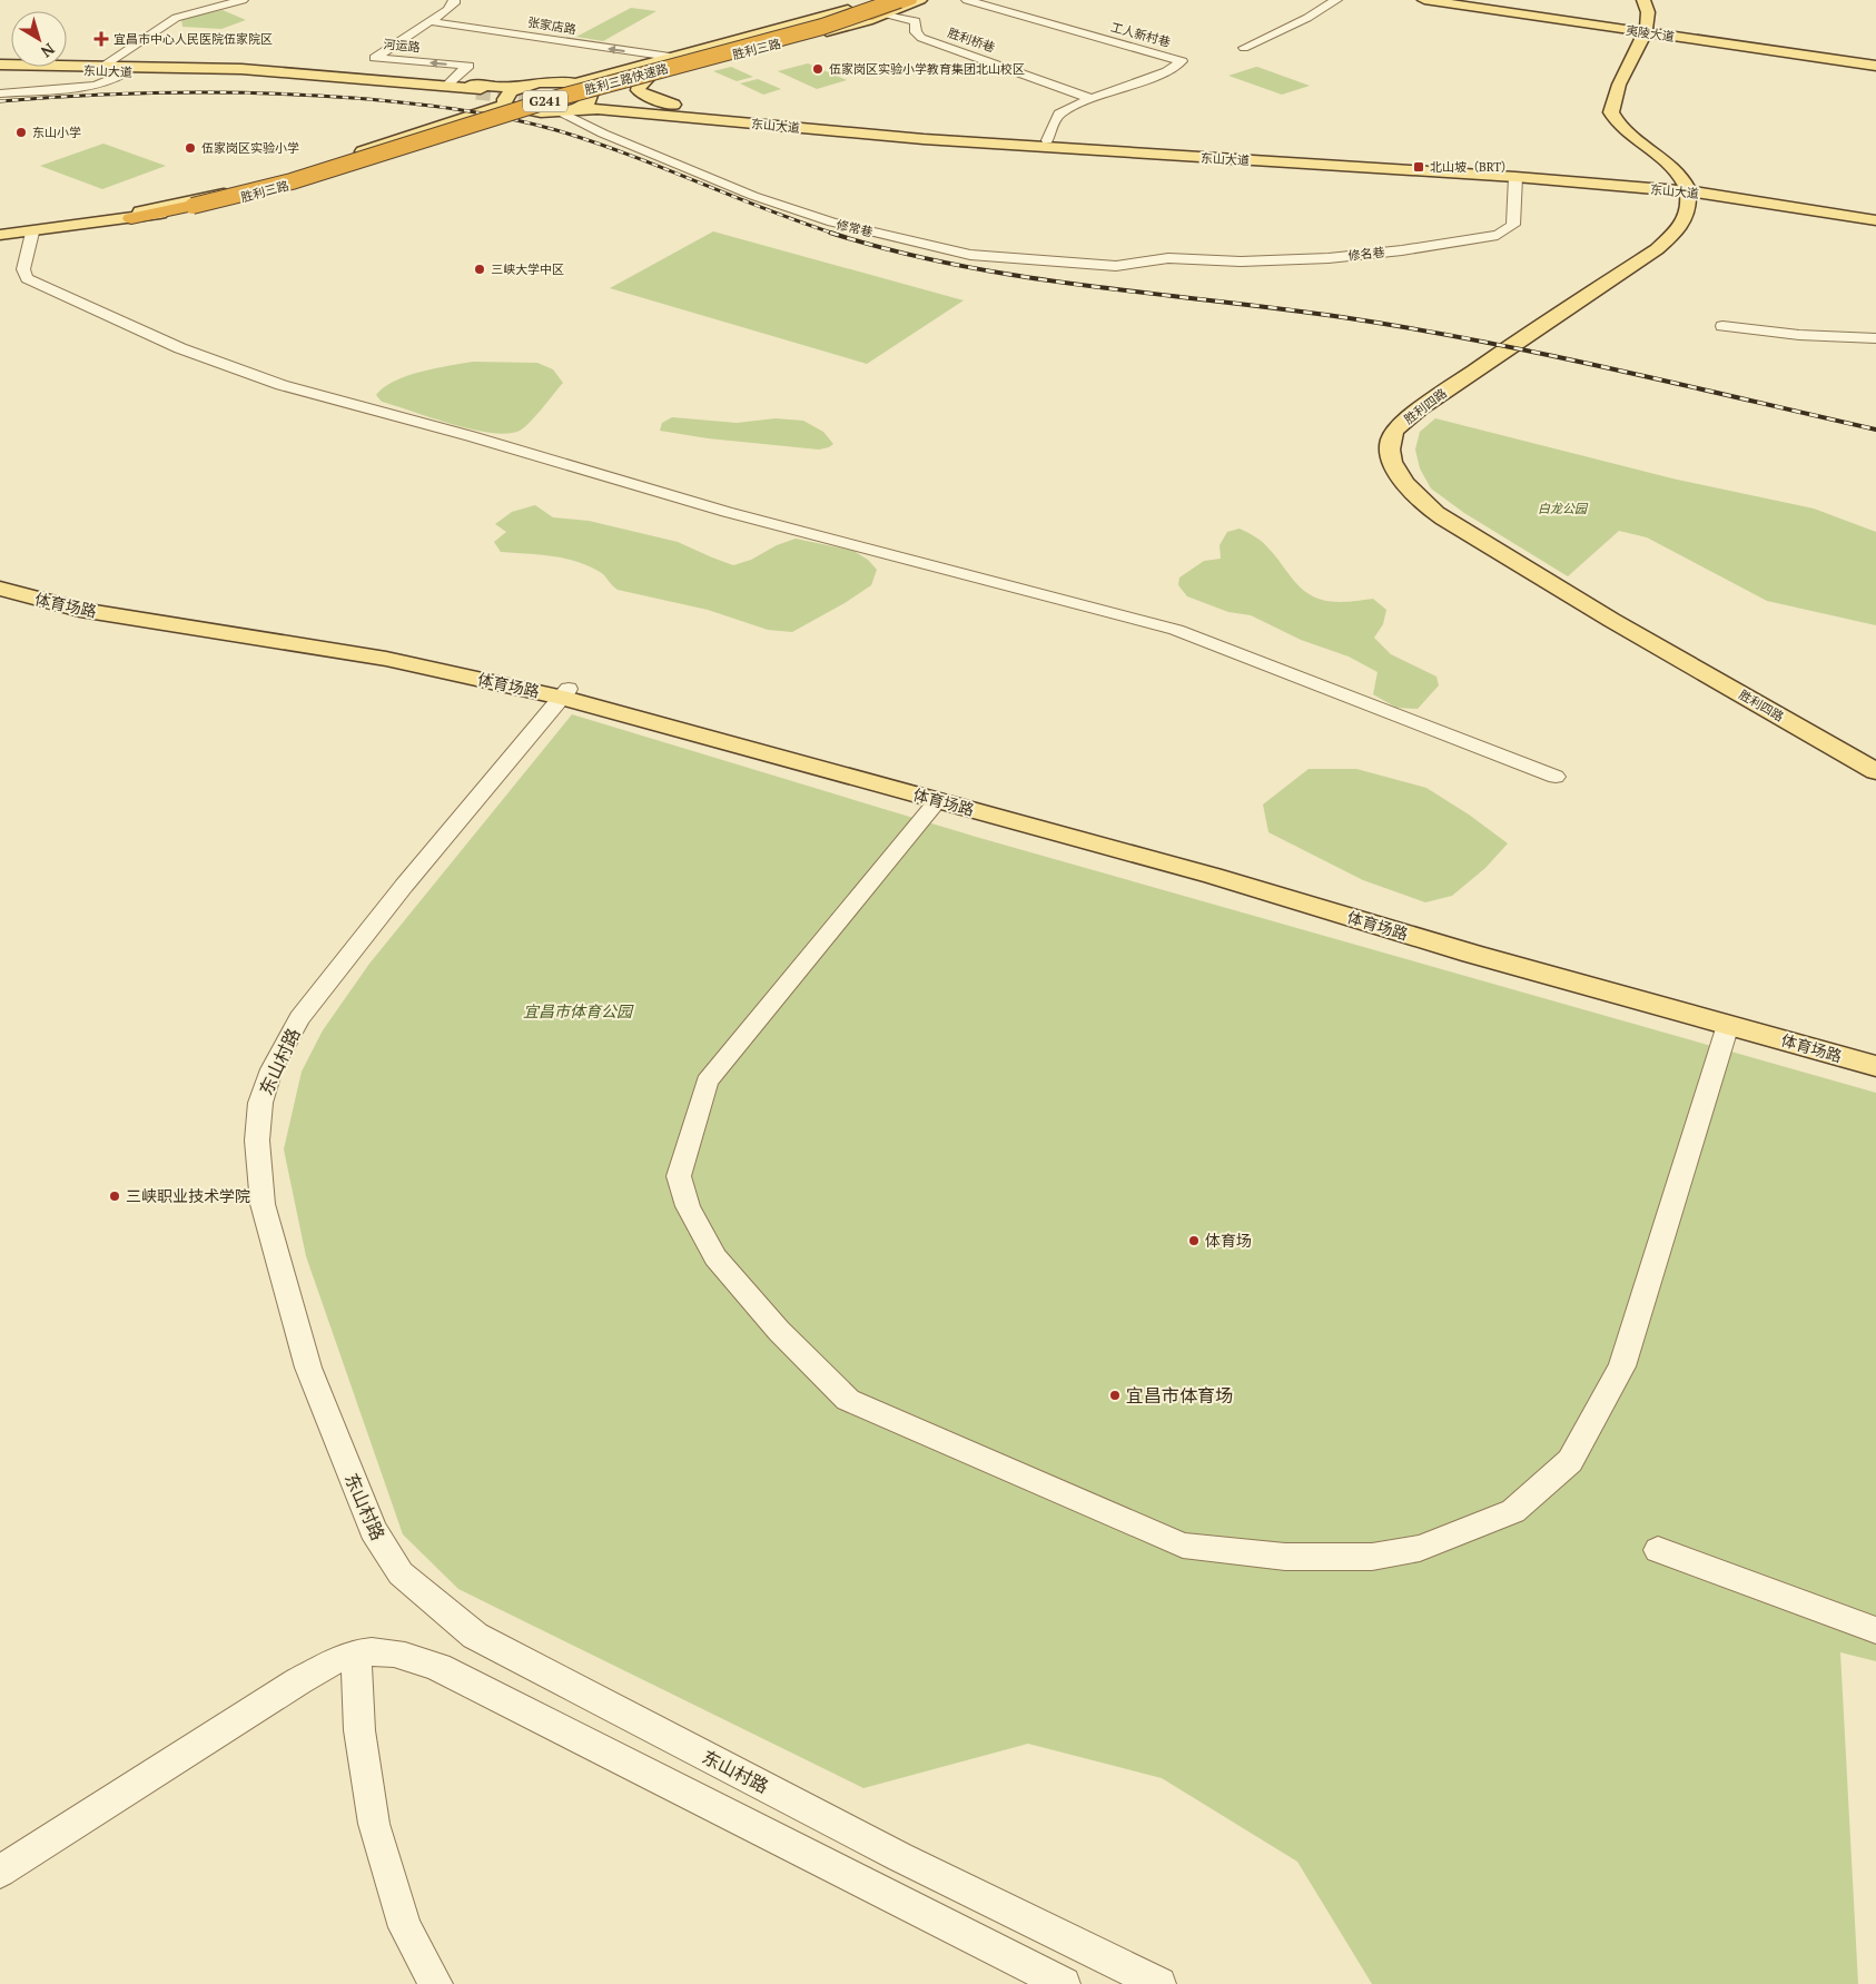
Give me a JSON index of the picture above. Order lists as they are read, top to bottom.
{
  "streets": {
    "highway": ["胜利三路快速路", "G241"],
    "main road": [
      "夷陵大道",
      "胜利三路",
      "东山大道",
      "胜利四路",
      "体育场路"
    ],
    "street": [
      "张家店路",
      "工人新村巷",
      "胜利桥巷",
      "河运路",
      "修常巷",
      "修名巷",
      "东山村路"
    ]
  },
  "crossings": [
    ["张家店路", "河运路"],
    ["张家店路", "胜利三路"],
    ["工人新村巷", "胜利桥巷"],
    ["工人新村巷", "东山大道"],
    ["胜利桥巷", "胜利三路"],
    ["胜利桥巷", "胜利三路快速路"],
    ["胜利三路", "东山大道"],
    ["胜利三路", "胜利三路快速路"],
    ["胜利三路", "G241"],
    ["东山大道", "修常巷"],
    ["东山大道", "修名巷"],
    ["东山大道", "胜利四路"],
    ["胜利三路快速路", "G241"],
    ["修常巷", "修名巷"],
    ["体育场路", "东山村路"]
  ],
  "one_way": ["张家店路"],
  "parks": ["白龙公园", "宜昌市体育公园"],
  "places": {
    "health": ["宜昌市中心人民医院伍家院区"],
    "other": [
      "伍家岗区实验小学教育集团北山校区",
      "东山小学",
      "伍家岗区实验小学",
      "三峡大学中区",
      "三峡职业技术学院",
      "体育场",
      "宜昌市体育场"
    ],
    "transit": ["北山坡（BRT）"]
  },
  "north": "bottom right"
}
